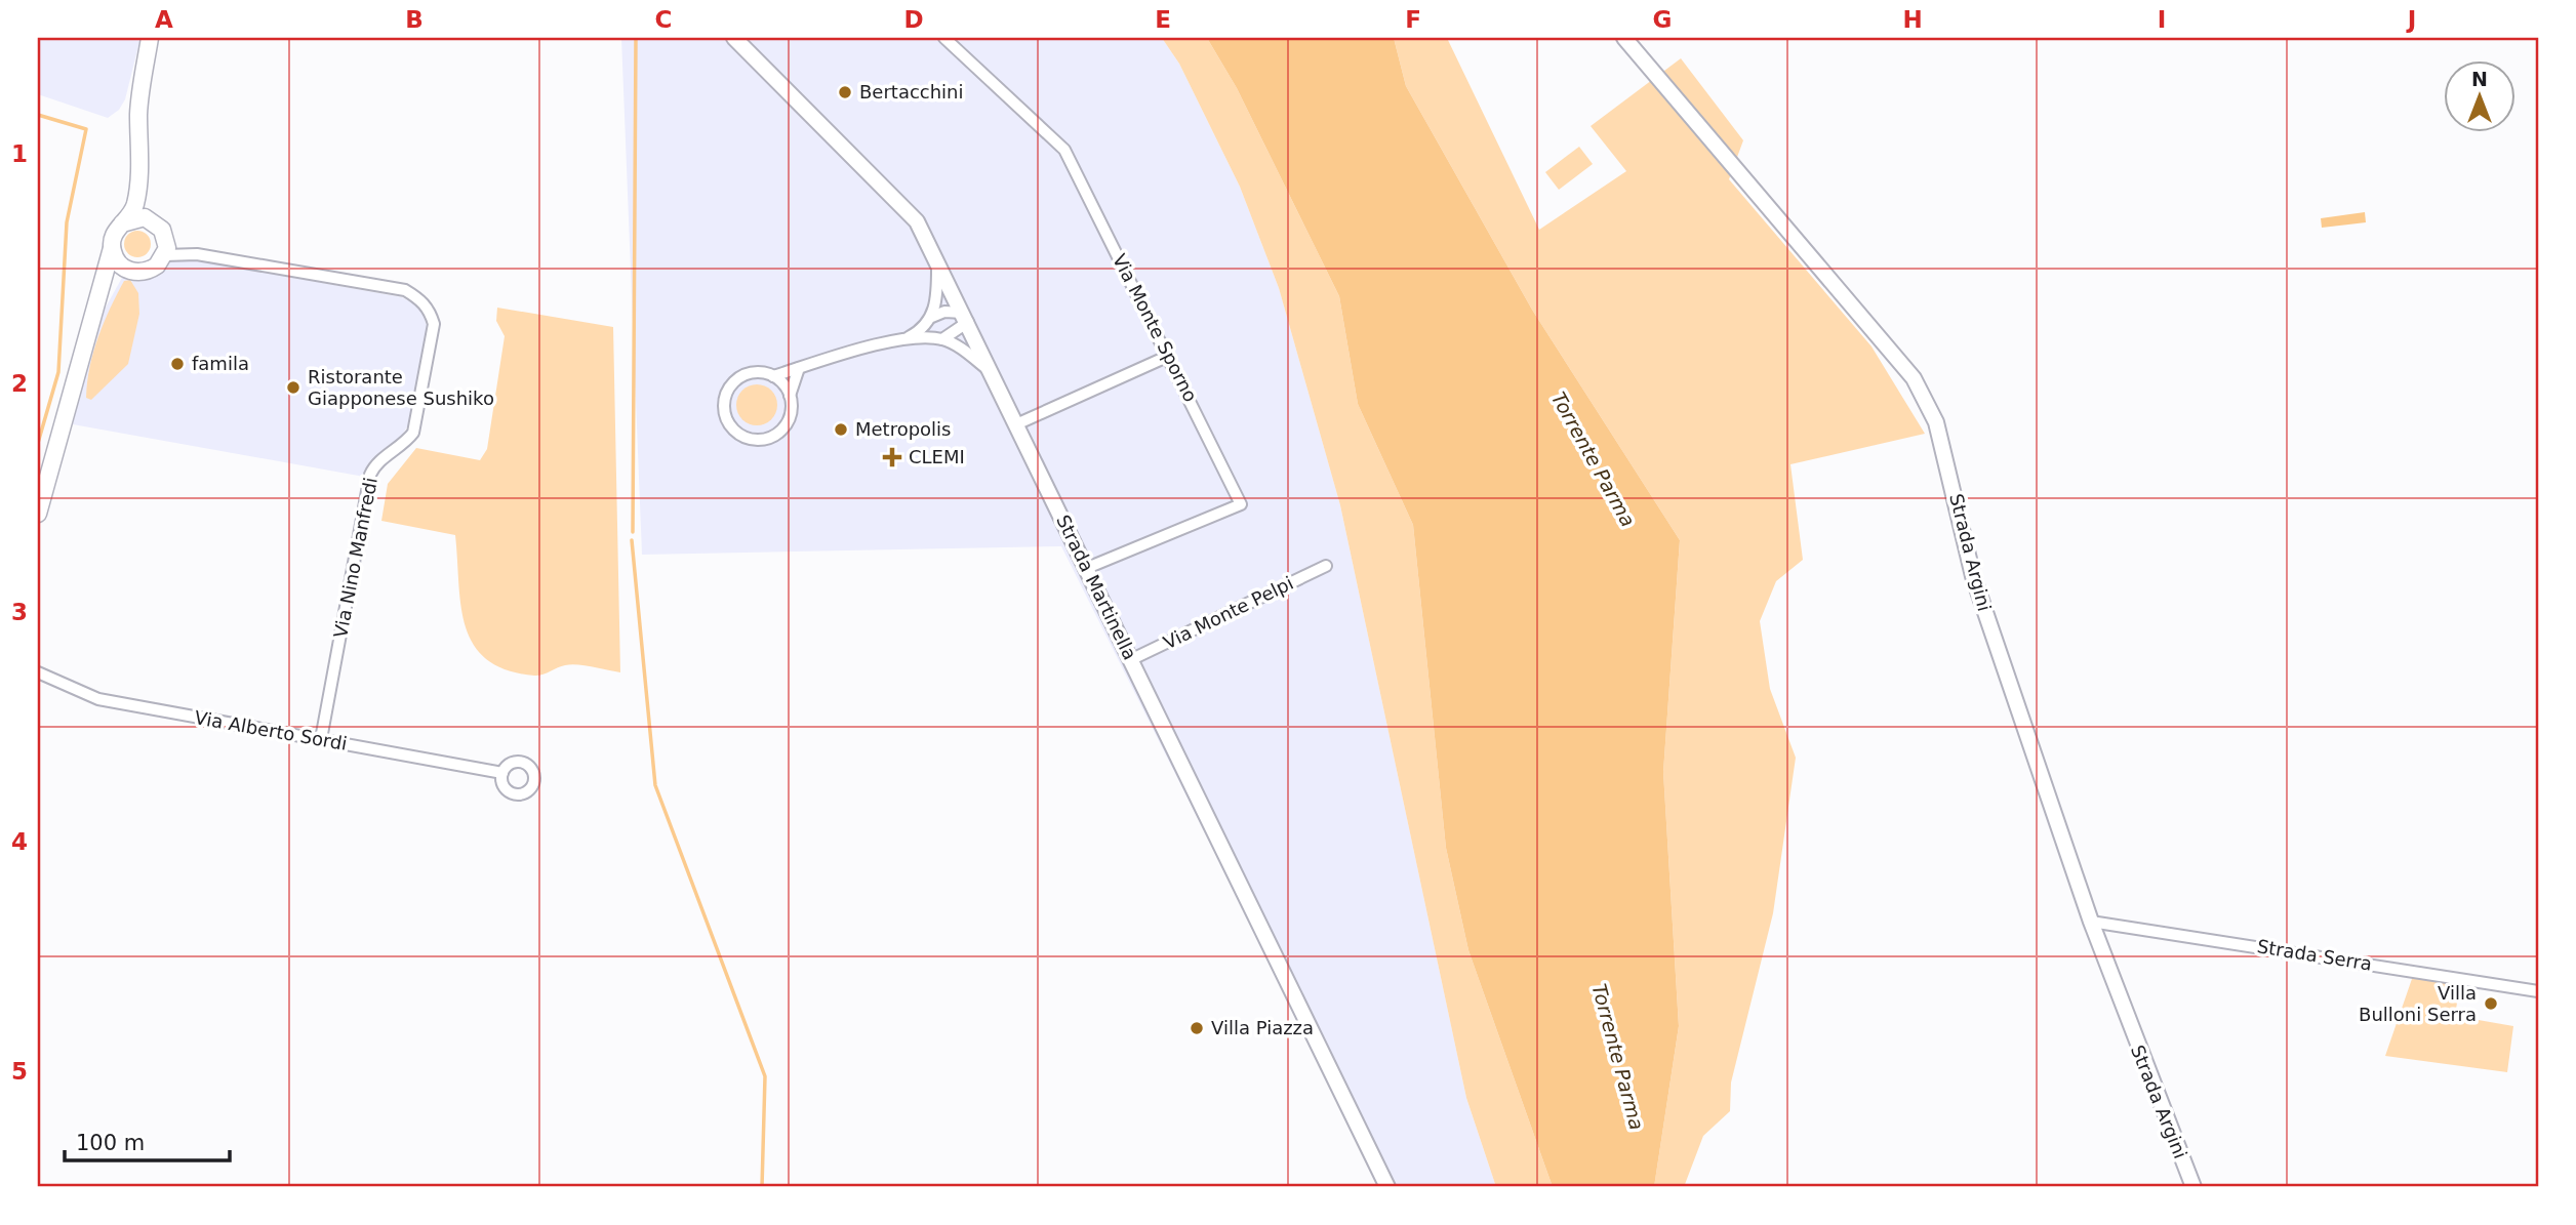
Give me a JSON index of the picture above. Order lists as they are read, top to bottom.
{
  "streets": {
    "street": [
      "Via Monte Sporno",
      "Strada Argini",
      "Via Nino Manfredi",
      "Strada Martinella",
      "Via Monte Pelpi",
      "Via Alberto Sordi",
      "Strada Serra"
    ]
  },
  "crossings": [
    ["Via Monte Sporno", "Strada Martinella"],
    ["Strada Argini", "Strada Serra"],
    ["Via Nino Manfredi", "Via Alberto Sordi"],
    ["Strada Martinella", "Via Monte Pelpi"]
  ],
  "water": ["Torrente Parma"],
  "places": {
    "other": [
      "Bertacchini",
      "famila",
      "Ristorante Giapponese Sushiko",
      "Metropolis",
      "Villa Bulloni Serra",
      "Villa Piazza"
    ],
    "health": ["CLEMI"]
  },
  "scale_bar": "100 m",
  "north": "top",
  "grid": {
    "columns": [
      "A",
      "B",
      "C",
      "D",
      "E",
      "F",
      "G",
      "H",
      "I",
      "J"
    ],
    "rows": [
      "1",
      "2",
      "3",
      "4",
      "5"
    ]
  }
}
